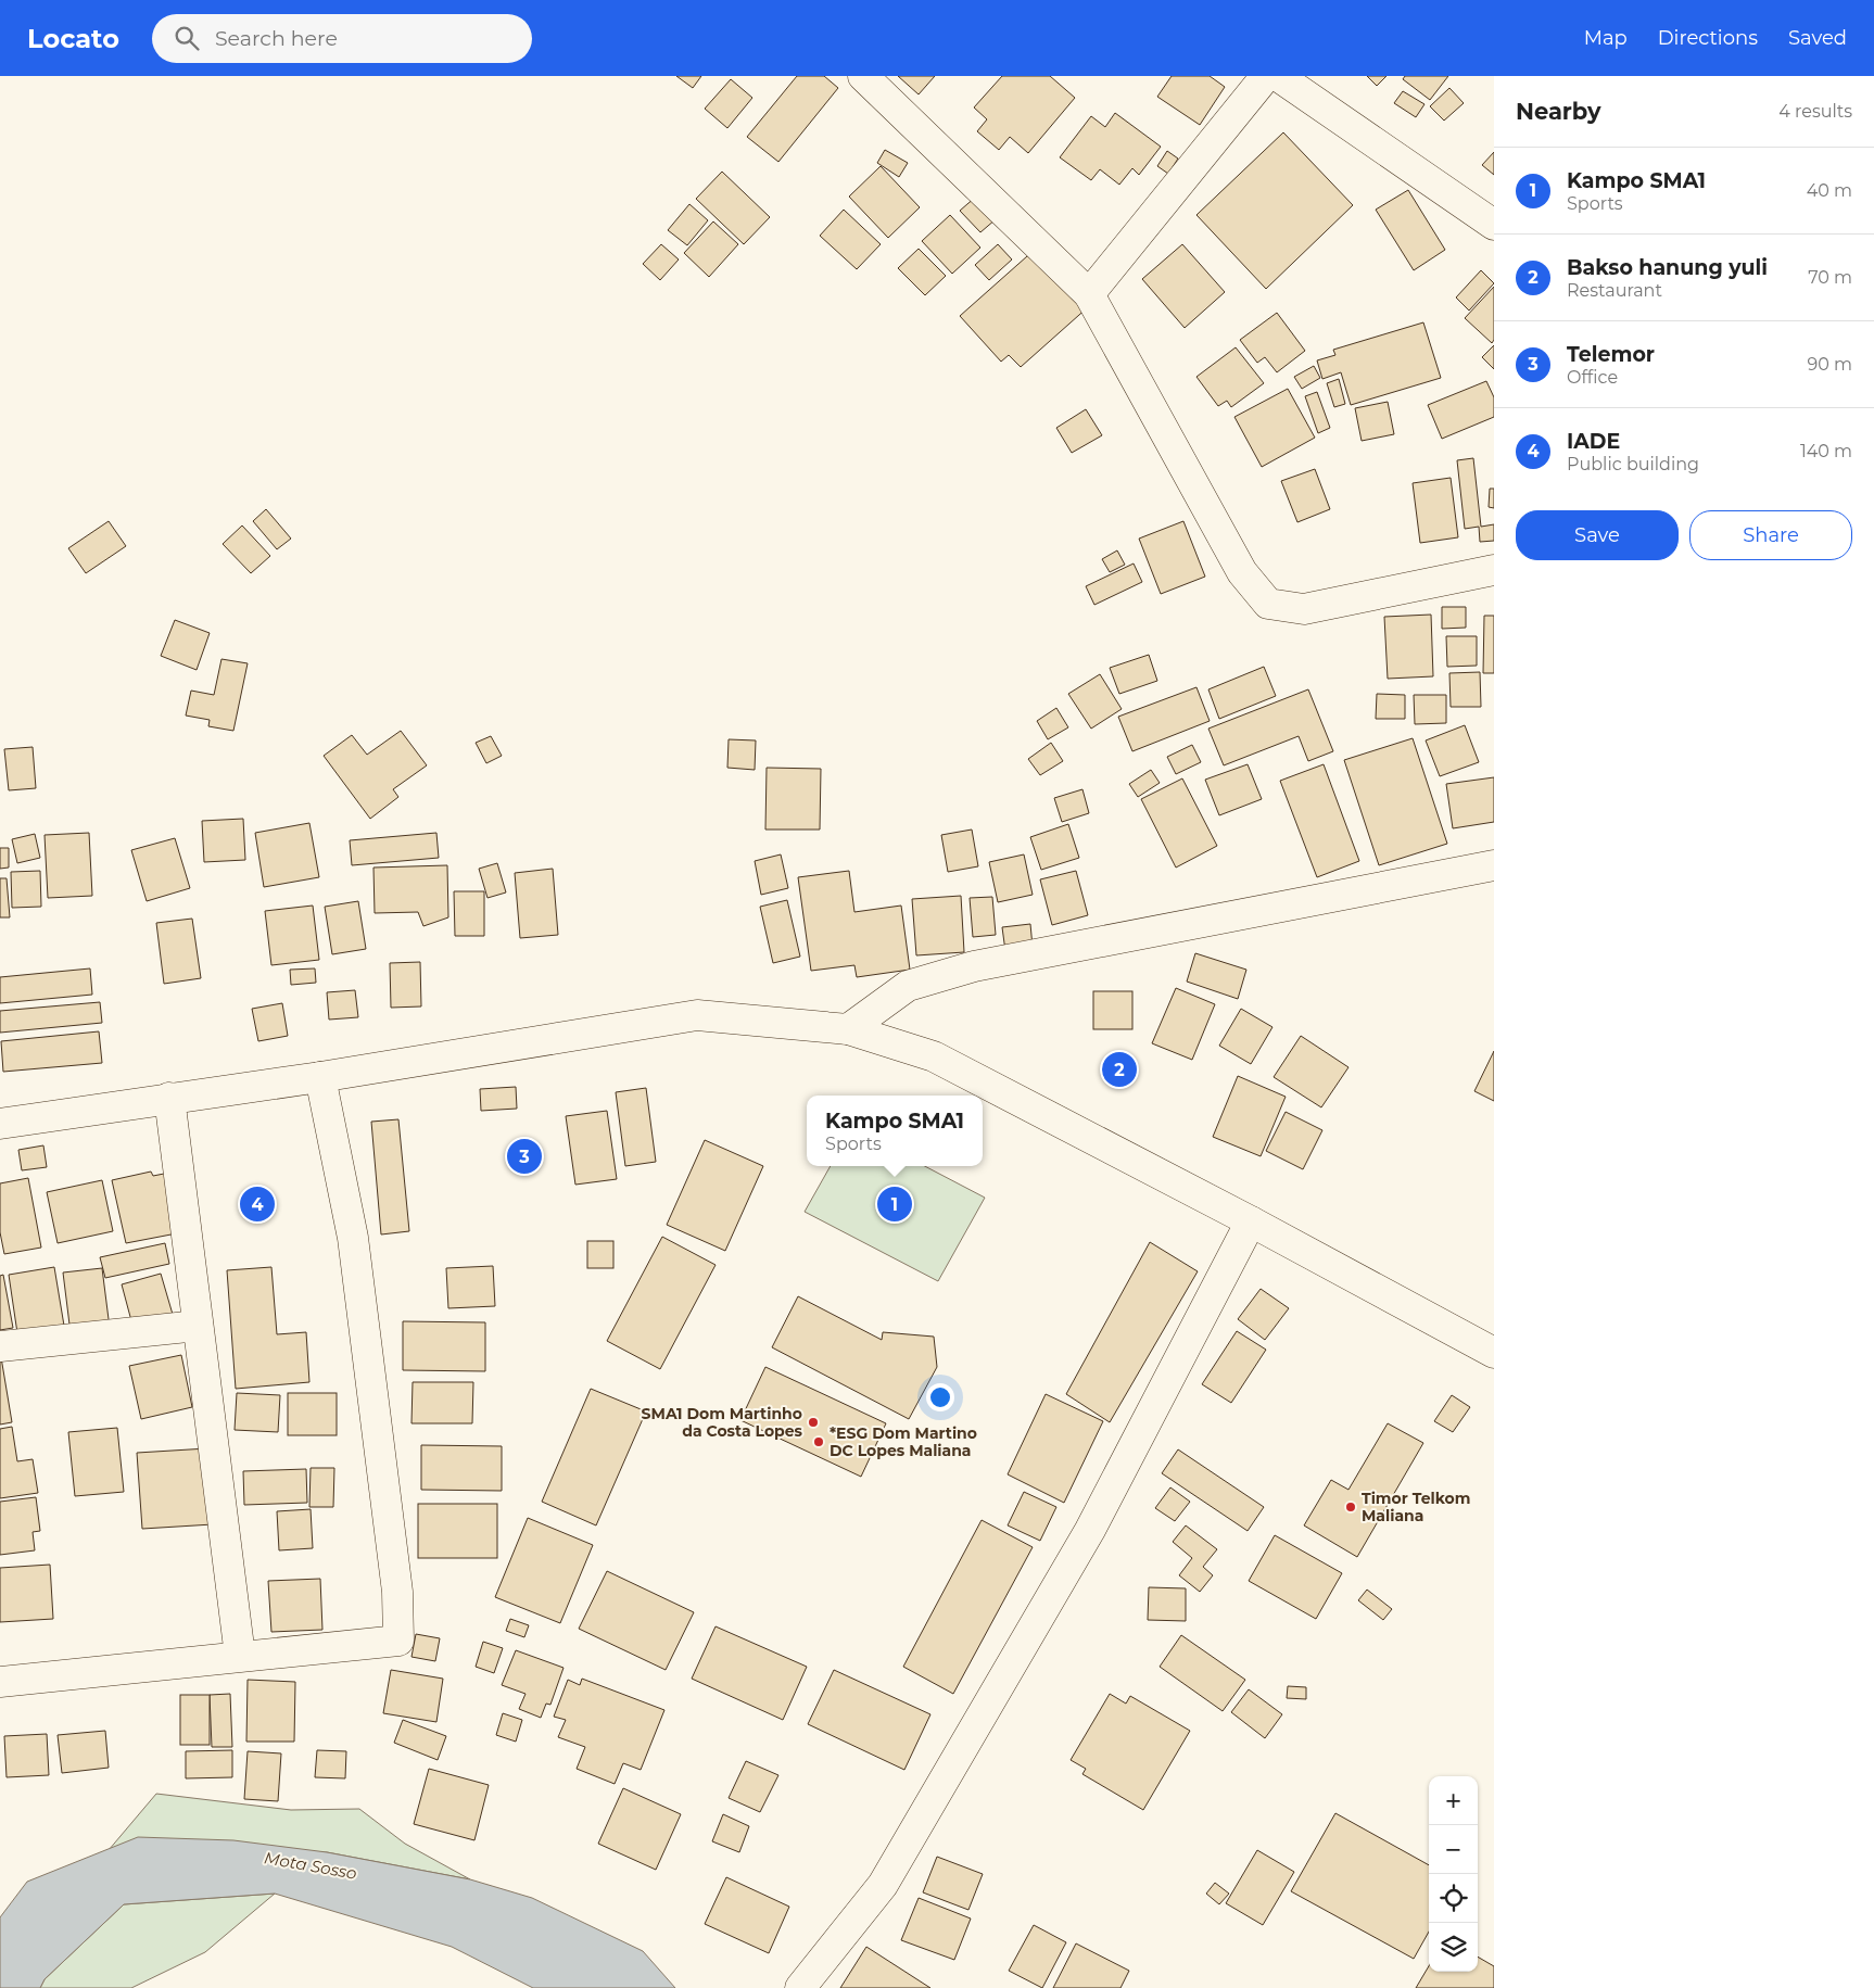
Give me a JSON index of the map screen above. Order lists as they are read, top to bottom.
{
  "water": ["Mota Sosso"],
  "places": ["SMA1 Dom Martinho da Costa Lopes", "*ESG Dom Martino DC Lopes Maliana", "Timor Telkom Maliana"],
  "page": {
    "header": "Locato",
    "search": "Search here",
    "nav": ["Map", "Directions", "Saved"],
    "heading": ["Nearby", "4 results"],
    "list": [
      {
        "mark": "1",
        "name": "Kampo SMA1",
        "note": "Sports",
        "value": "40 m"
      },
      {
        "mark": "2",
        "name": "Bakso hanung yuli",
        "note": "Restaurant",
        "value": "70 m"
      },
      {
        "mark": "3",
        "name": "Telemor",
        "note": "Office",
        "value": "90 m"
      },
      {
        "mark": "4",
        "name": "IADE",
        "note": "Public building",
        "value": "140 m"
      }
    ],
    "buttons": ["Save", "Share"],
    "pins": [
      "2",
      "3",
      "1",
      "4"
    ],
    "popup": ["Kampo SMA1", "Sports"],
    "map_buttons": ["+", "−"]
  }
}
